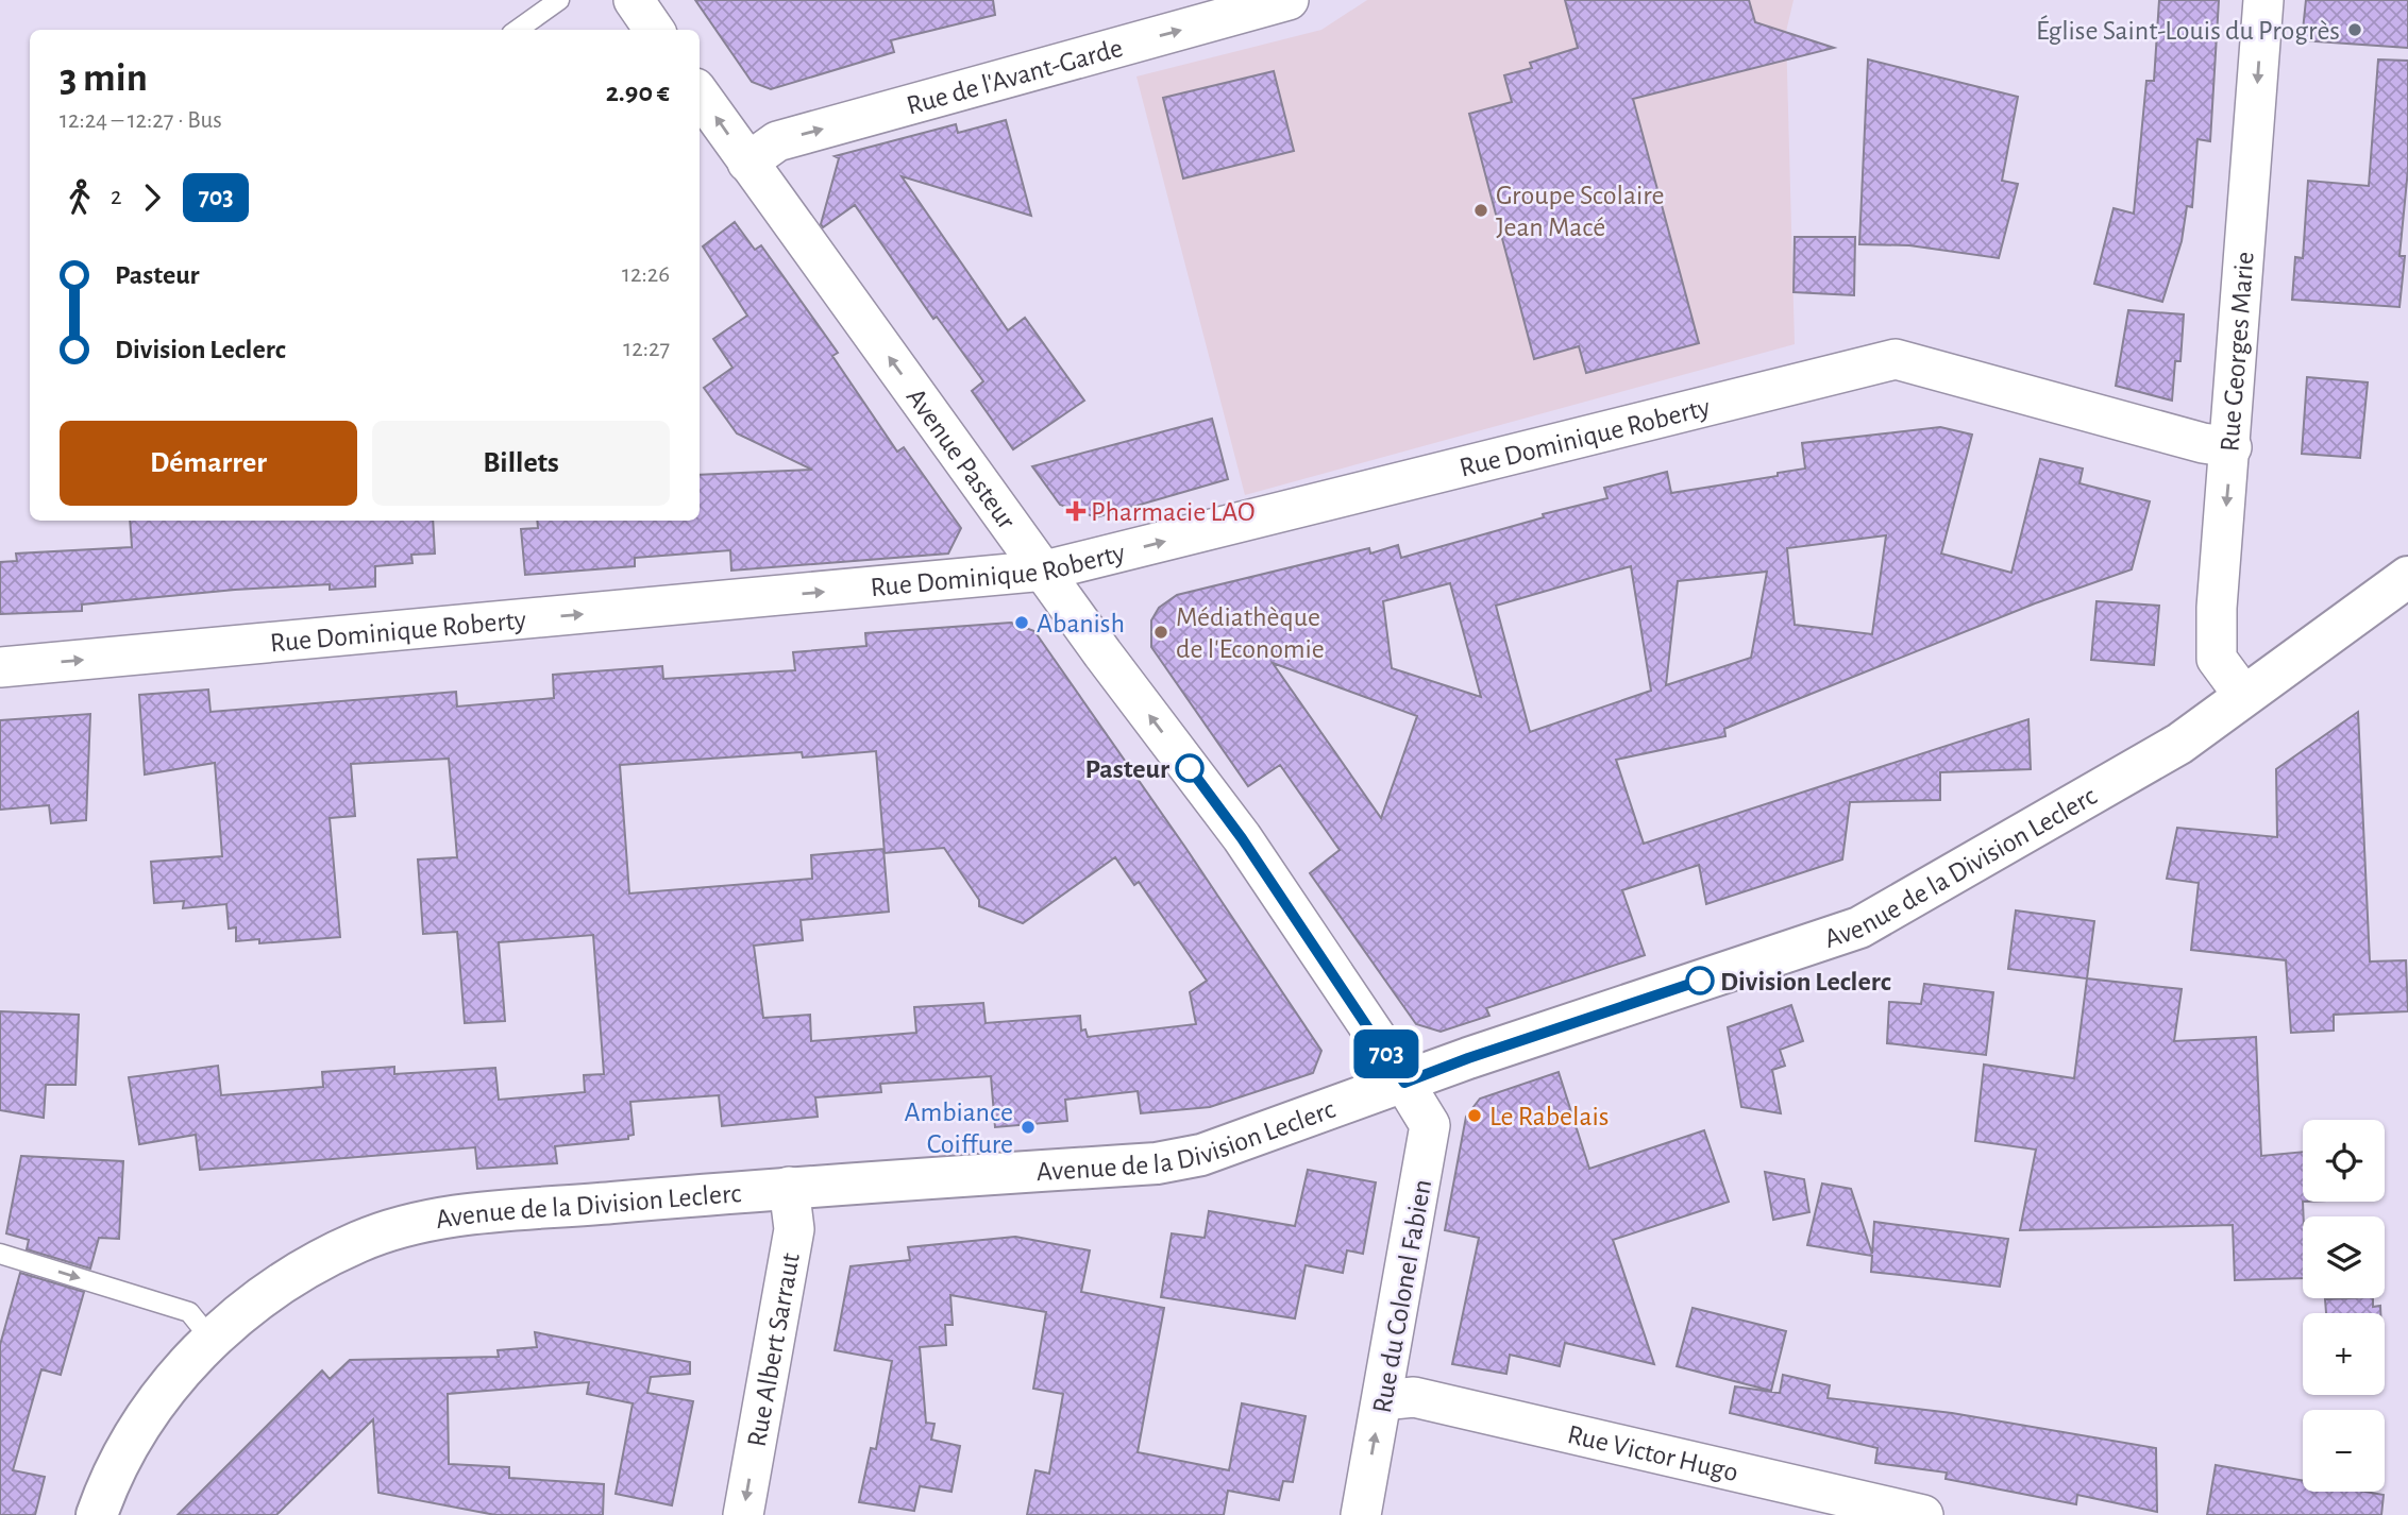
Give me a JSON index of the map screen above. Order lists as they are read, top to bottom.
{
  "streets": {
    "street": [
      "Rue de l'Avant-Garde",
      "Rue Georges Marie",
      "Rue Dominique Roberty",
      "Avenue Pasteur",
      "Avenue de la Division Leclerc",
      "Rue du Colonel Fabien",
      "Rue Albert Sarraut",
      "Rue Victor Hugo"
    ]
  },
  "crossings": [
    ["Rue de l'Avant-Garde", "Avenue Pasteur"],
    ["Rue Georges Marie", "Rue Dominique Roberty"],
    ["Rue Georges Marie", "Avenue de la Division Leclerc"],
    ["Rue Dominique Roberty", "Avenue Pasteur"],
    ["Avenue Pasteur", "Avenue de la Division Leclerc"],
    ["Avenue Pasteur", "Rue du Colonel Fabien"],
    ["Avenue de la Division Leclerc", "Rue du Colonel Fabien"],
    ["Avenue de la Division Leclerc", "Rue Albert Sarraut"],
    ["Rue du Colonel Fabien", "Rue Victor Hugo"]
  ],
  "one_way": [
    "Rue de l'Avant-Garde",
    "Rue Georges Marie",
    "Rue Dominique Roberty",
    "Avenue Pasteur",
    "Rue Albert Sarraut"
  ],
  "places": {
    "other": [
      "Église Saint-Louis du Progrès",
      "Groupe Scolaire Jean Macé",
      "Abanish",
      "Médiathèque de l'Economie",
      "Pasteur",
      "Division Leclerc",
      "Le Rabelais",
      "Ambiance Coiffure"
    ],
    "health": ["Pharmacie LAO"]
  },
  "lines": ["bus line 703"],
  "page": {
    "on_map": "703",
    "heading": ["3 min", "12:24 – 12:27 · Bus", "2.90 €"],
    "legs": ["2", "703"],
    "list": [
      {
        "name": "Pasteur",
        "value": "12:26"
      },
      {
        "name": "Division Leclerc",
        "value": "12:27"
      }
    ],
    "buttons": ["Démarrer", "Billets"],
    "map_buttons": ["+", "−"]
  }
}
